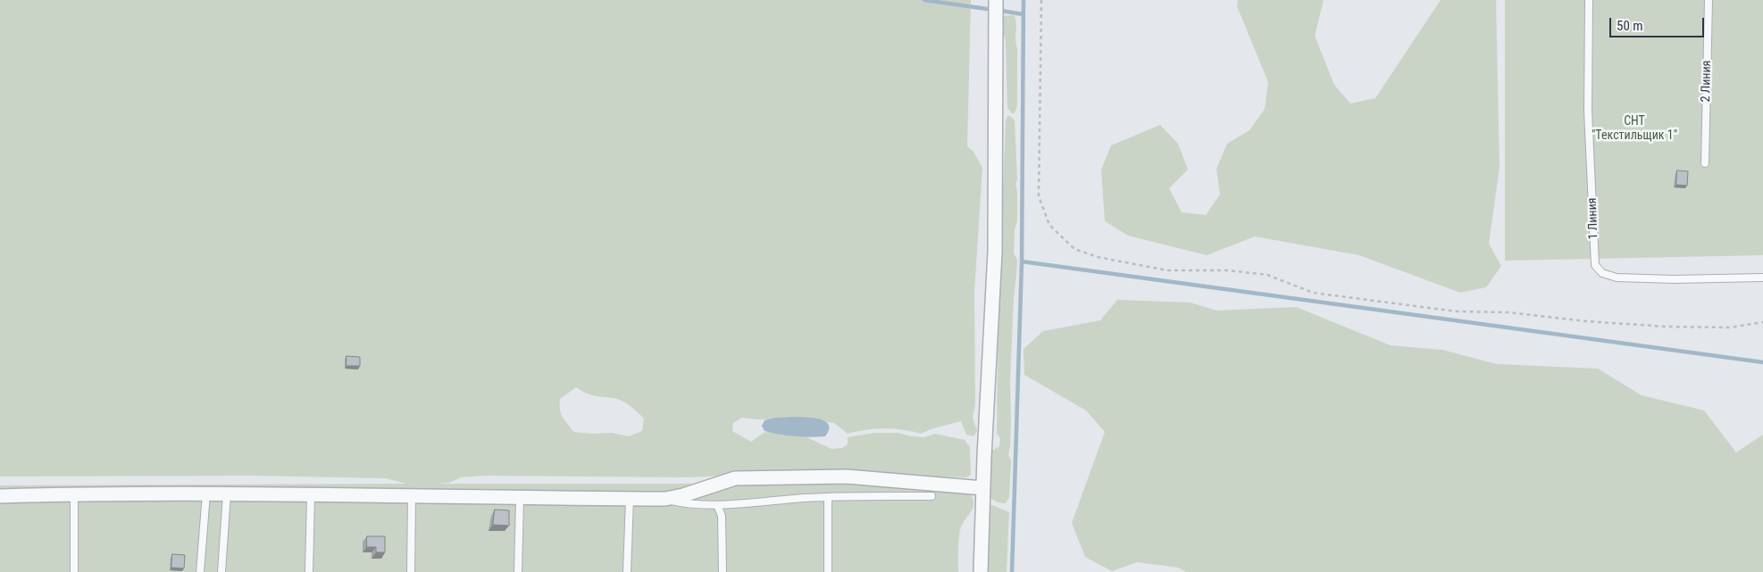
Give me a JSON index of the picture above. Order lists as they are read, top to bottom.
{
  "streets": {
    "lane": ["2 Линия", "1 Линия"]
  },
  "parks": ["СНТ \"Текстильщик 1\""],
  "scale_bar": "50 m"
}
